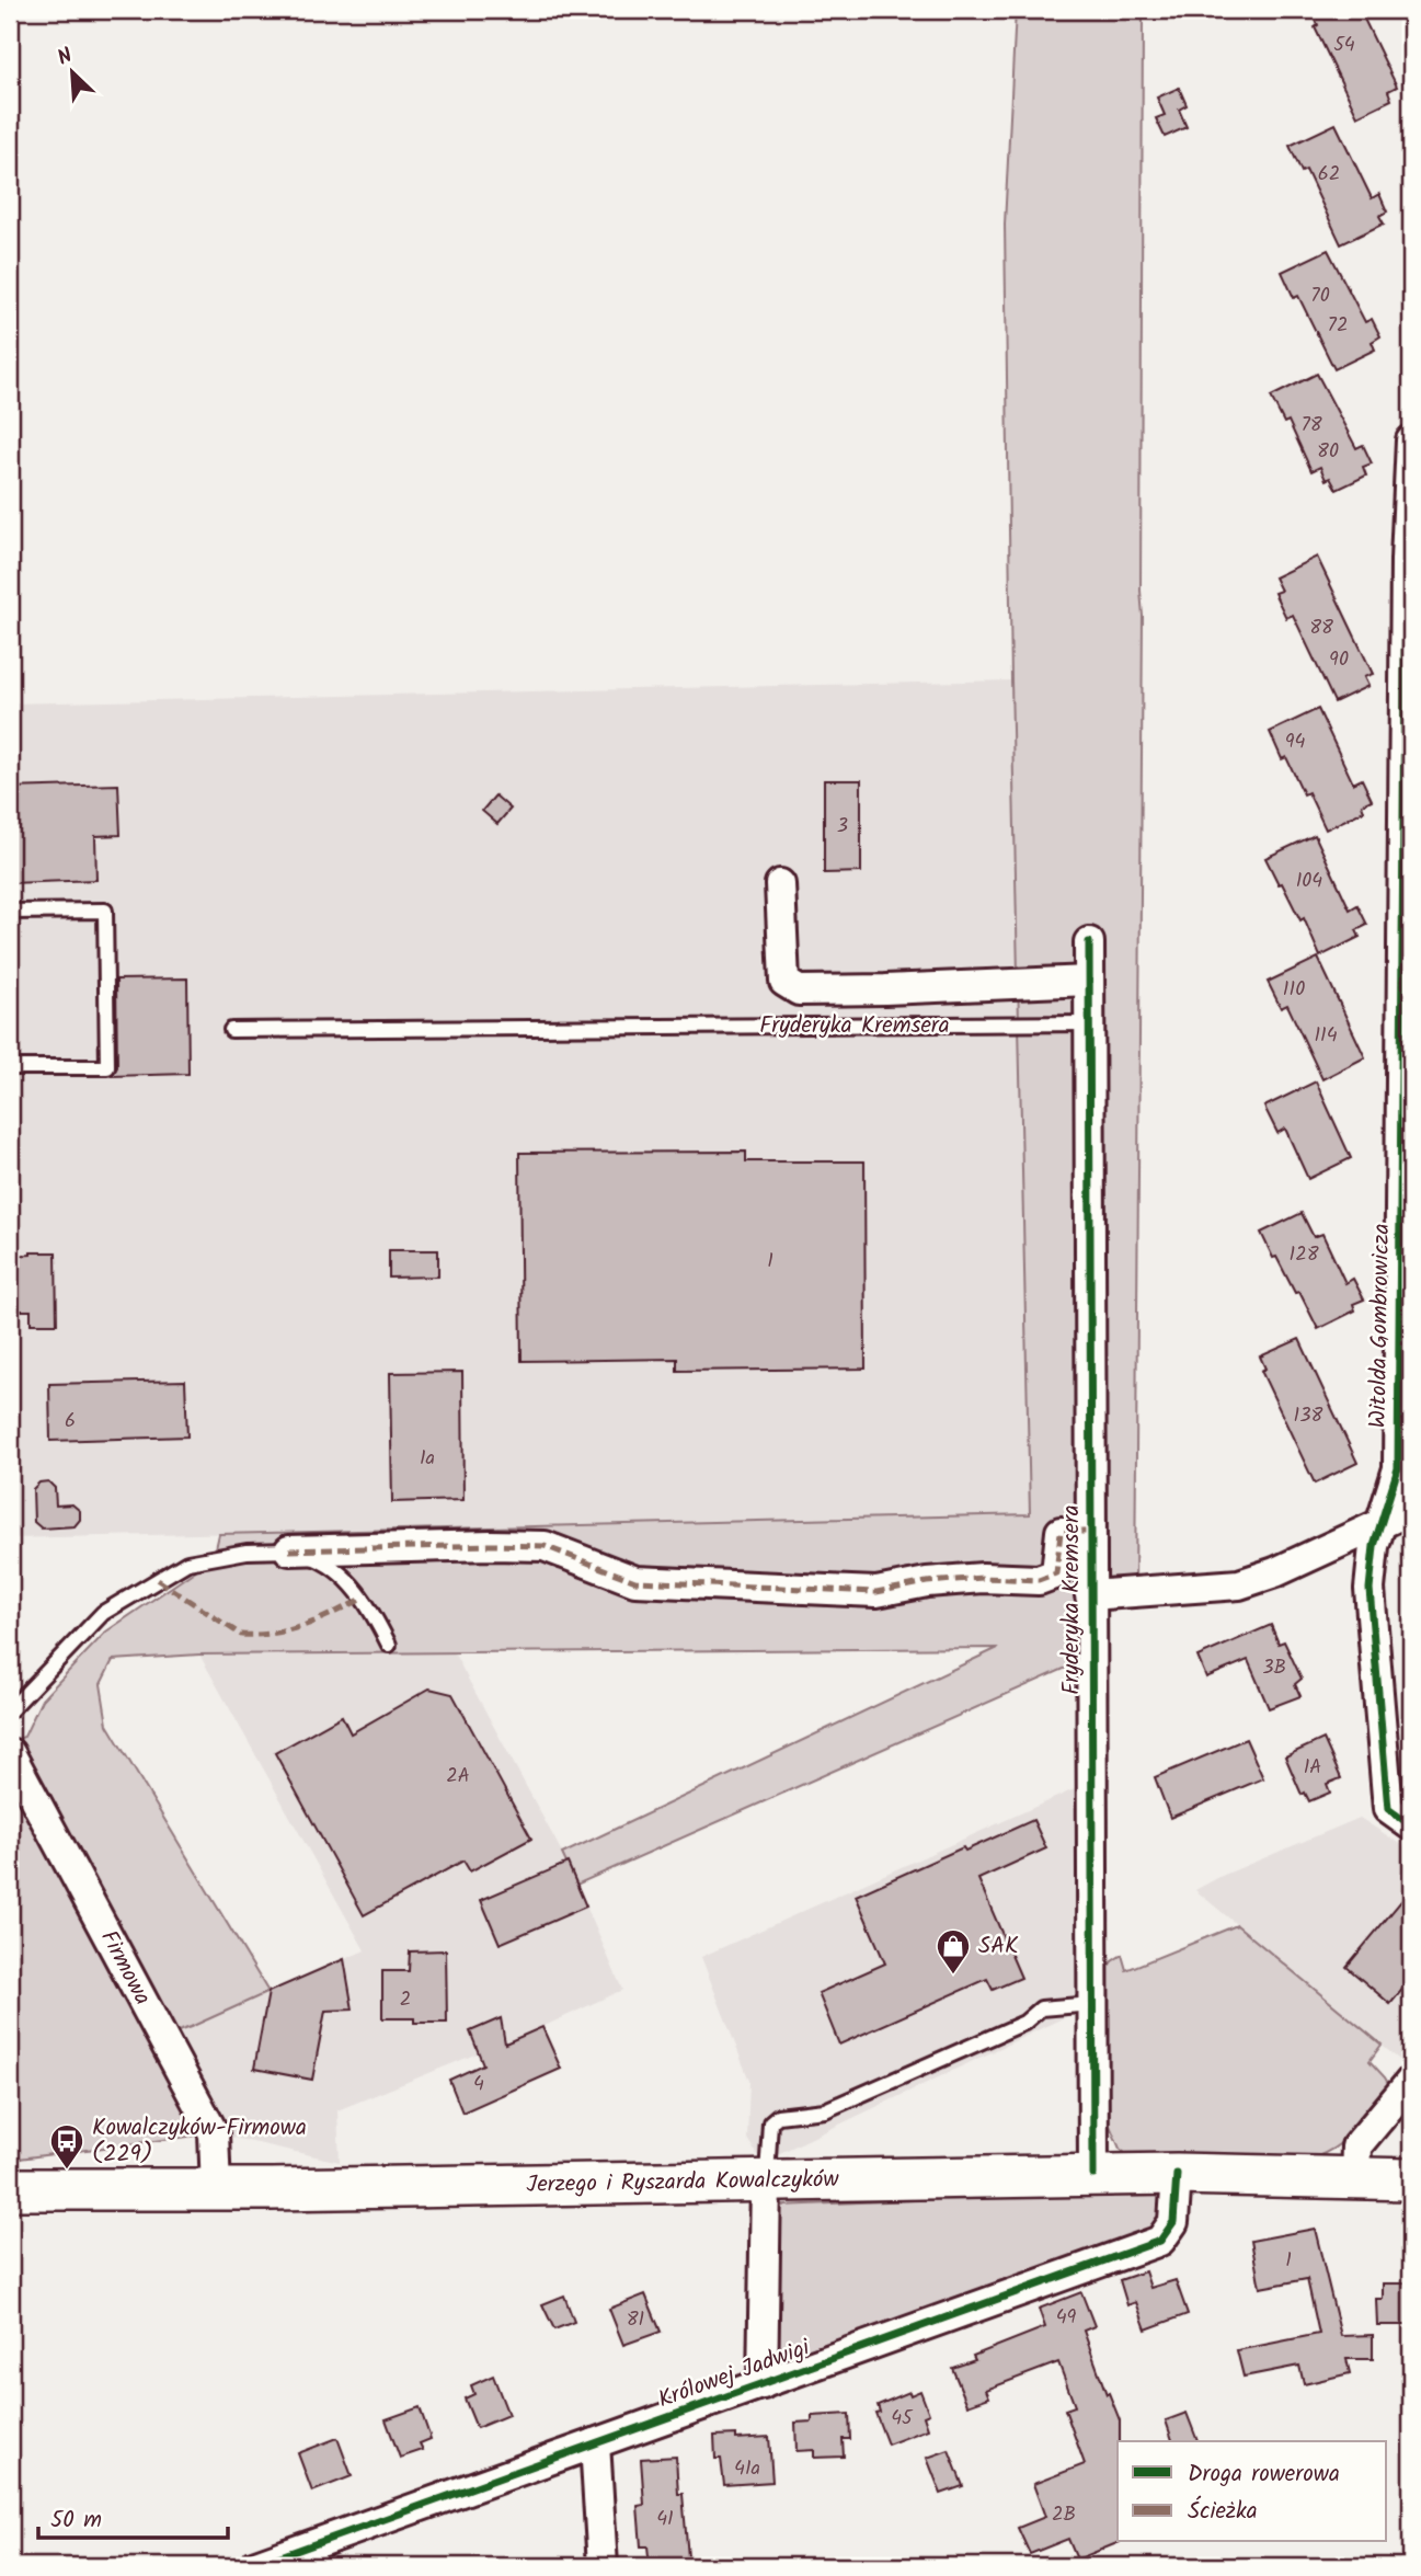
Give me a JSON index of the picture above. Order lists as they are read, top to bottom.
{
  "streets": {
    "main road": ["Jerzego i Ryszarda Kowalczyków"],
    "street": [
      "Fryderyka Kremsera",
      "Witolda Gombrowicza",
      "Firmowa",
      "Królowej Jadwigi"
    ]
  },
  "crossings": [
    ["Fryderyka Kremsera", "Witolda Gombrowicza"],
    ["Fryderyka Kremsera", "Jerzego i Ryszarda Kowalczyków"],
    ["Firmowa", "Jerzego i Ryszarda Kowalczyków"],
    ["Jerzego i Ryszarda Kowalczyków", "Królowej Jadwigi"]
  ],
  "places": {
    "shop": ["SAK"],
    "bus stop": ["Kowalczyków-Firmowa (229)"]
  },
  "house_numbers": [
    "54",
    "62",
    "70",
    "72",
    "78",
    "80",
    "88",
    "90",
    "94",
    "3",
    "104",
    "110",
    "114",
    "128",
    "1",
    "138",
    "6",
    "1a",
    "3B",
    "1A",
    "2A",
    "2",
    "4",
    "1",
    "49",
    "81",
    "45",
    "41a",
    "2B",
    "41"
  ],
  "legend": ["Droga rowerowa", "Ścieżka"],
  "scale_bar": "50 m",
  "north": "top left"
}
